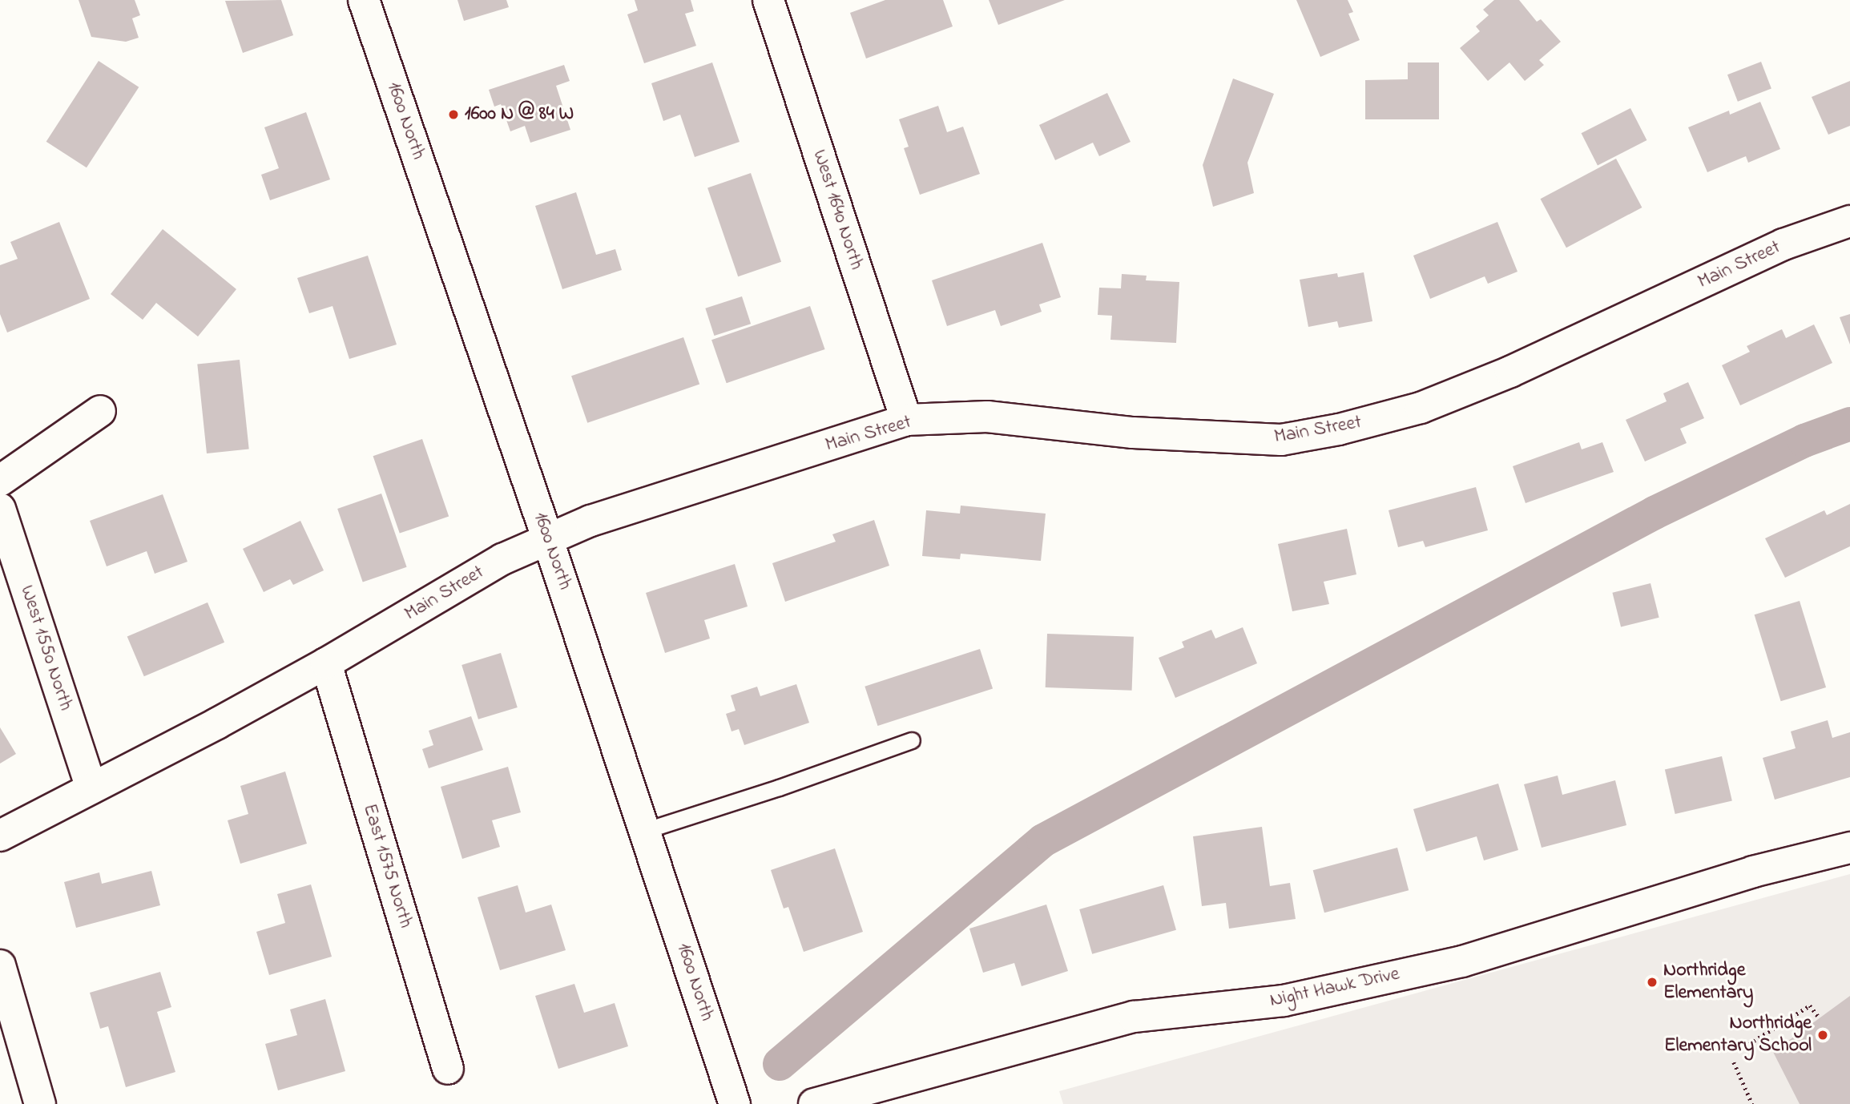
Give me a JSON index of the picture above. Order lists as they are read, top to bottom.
{
  "streets": {
    "street": [
      "1600 North",
      "West 1640 North",
      "Main Street",
      "West 1550 North",
      "East 1575 North",
      "Night Hawk Drive"
    ]
  },
  "crossings": [
    ["1600 North", "Main Street"],
    ["West 1640 North", "Main Street"],
    ["Main Street", "West 1550 North"],
    ["Main Street", "East 1575 North"]
  ],
  "places": ["1600 N @ 84 W", "Northridge Elementary", "Northridge Elementary School"]
}
